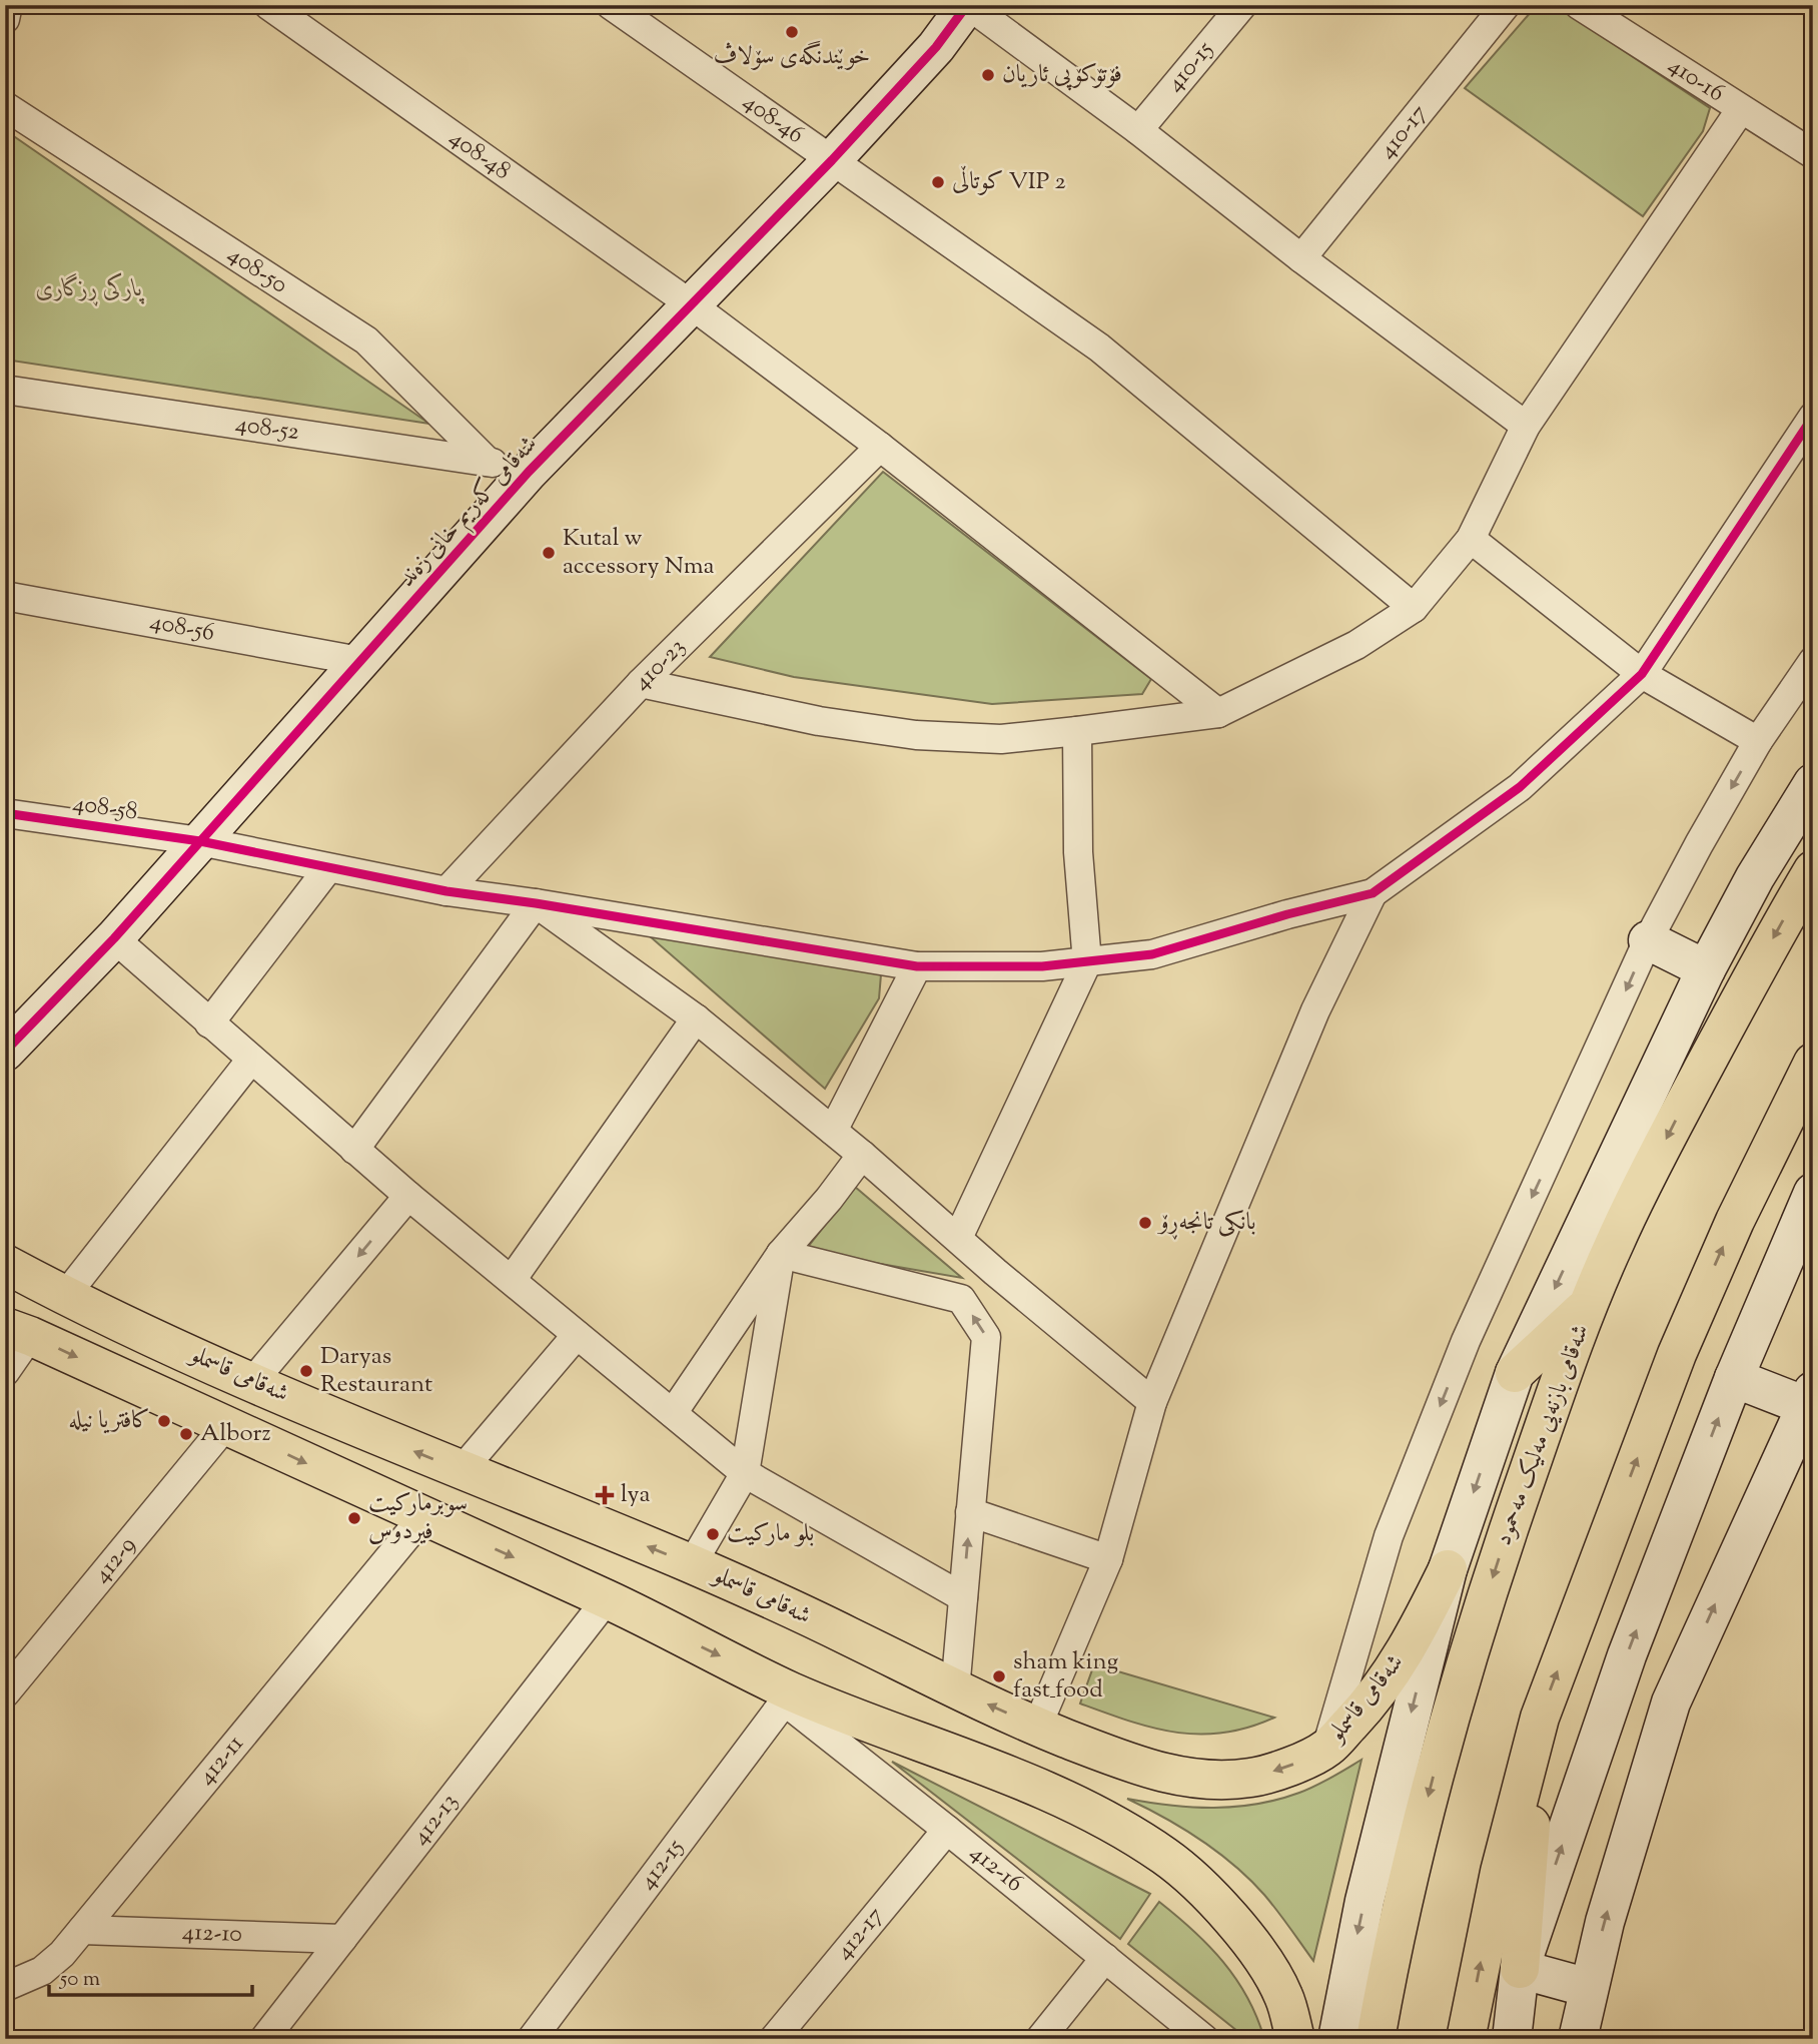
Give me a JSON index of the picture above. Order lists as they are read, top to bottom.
{
  "streets": {
    "main road": ["شەقامی کەریم خانی زەند", "شەقامی قاسملو", "شەقامی بازنەیی مەلیک مەحمود"],
    "street": [
      "410-15",
      "410-16",
      "408-46",
      "410-17",
      "408-48",
      "408-50",
      "408-52",
      "408-56",
      "410-23",
      "408-58",
      "412-9",
      "412-11",
      "412-13",
      "412-15",
      "412-16",
      "412-10",
      "412-17"
    ]
  },
  "crossings": [
    ["408-46", "شەقامی کەریم خانی زەند"],
    ["408-48", "شەقامی کەریم خانی زەند"],
    ["408-48", "410-23"],
    ["408-50", "408-52"],
    ["408-52", "شەقامی کەریم خانی زەند"],
    ["شەقامی کەریم خانی زەند", "408-56"],
    ["شەقامی کەریم خانی زەند", "408-58"],
    ["410-23", "408-58"],
    ["412-11", "412-10"],
    ["412-13", "412-10"],
    ["412-15", "412-16"],
    ["412-16", "412-17"]
  ],
  "parks": ["پارکی ڕزگاری"],
  "places": {
    "other": [
      "خوێندنگەی سۆلاڤ",
      "فۆتۆکۆپی ئاریان",
      "کوتاڵی VIP 2",
      "Kutal w accessory Nma",
      "بانکی تانجەڕۆ",
      "Daryas Restaurant",
      "کافتریا نیلە",
      "Alborz",
      "سوبرمارکیت فیردوس",
      "بلو ماركيت",
      "sham king fast_food"
    ],
    "health": ["lya"]
  },
  "scale_bar": "50 m"
}
